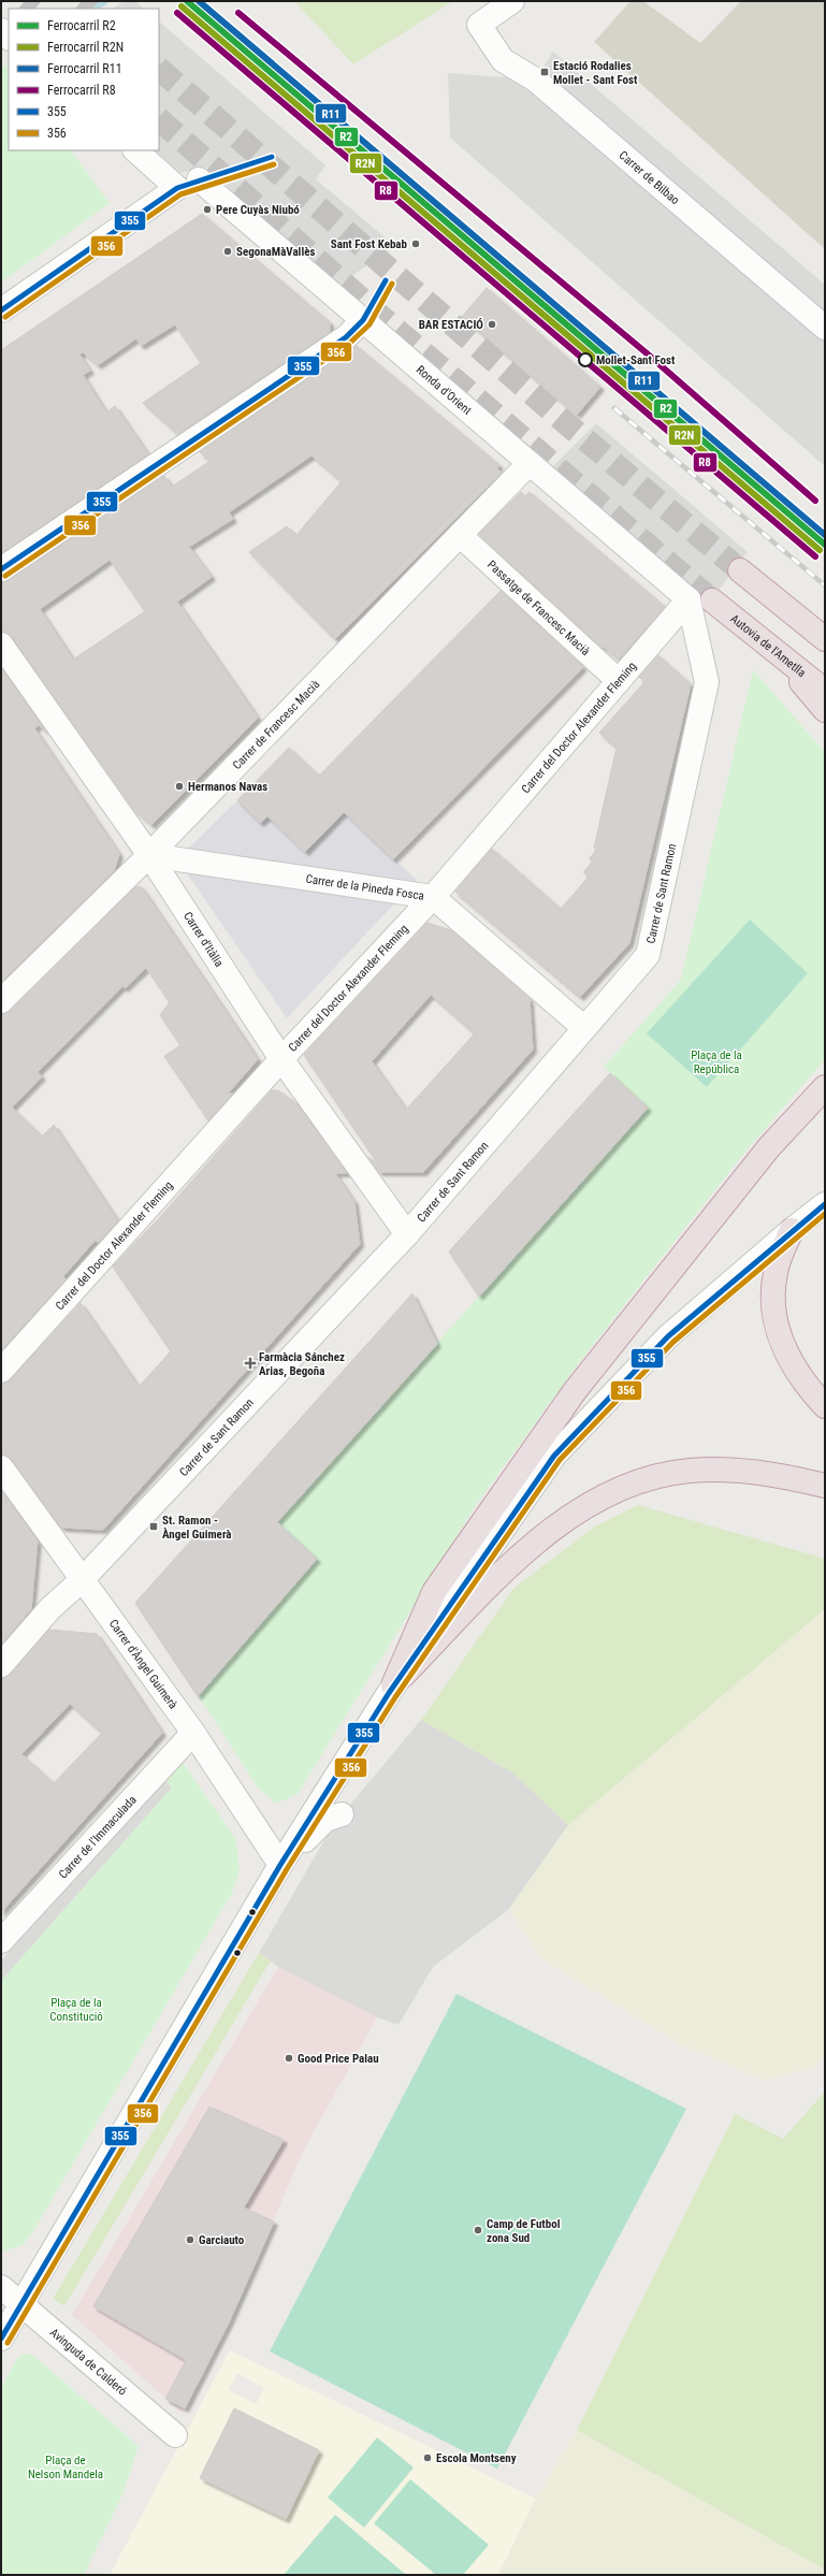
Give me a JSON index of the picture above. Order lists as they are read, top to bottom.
{
  "streets": {
    "highway": ["Autovia de l'Ametlla"],
    "street": [
      "Carrer de Bilbao",
      "Ronda d'Orient",
      "Passatge de Francesc Macià",
      "Carrer de Francesc Macià",
      "Carrer del Doctor Alexander Fleming",
      "Carrer de la Pineda Fosca",
      "Carrer de Sant Ramon",
      "Carrer d'Itàlia",
      "Carrer d'Àngel Guimerà",
      "Carrer de l'Immaculada",
      "Avinguda de Calderó"
    ]
  },
  "crossings": [
    ["Ronda d'Orient", "Carrer de Francesc Macià"],
    ["Ronda d'Orient", "Carrer del Doctor Alexander Fleming"],
    ["Ronda d'Orient", "Carrer de Sant Ramon"],
    ["Passatge de Francesc Macià", "Carrer de Francesc Macià"],
    ["Passatge de Francesc Macià", "Carrer del Doctor Alexander Fleming"],
    ["Carrer de Francesc Macià", "Carrer de la Pineda Fosca"],
    ["Carrer de Francesc Macià", "Carrer d'Itàlia"],
    ["Carrer del Doctor Alexander Fleming", "Carrer de la Pineda Fosca"],
    ["Carrer del Doctor Alexander Fleming", "Carrer de Sant Ramon"],
    ["Carrer del Doctor Alexander Fleming", "Carrer d'Itàlia"],
    ["Carrer de la Pineda Fosca", "Carrer de Sant Ramon"],
    ["Carrer de la Pineda Fosca", "Carrer d'Itàlia"],
    ["Carrer de Sant Ramon", "Carrer d'Itàlia"],
    ["Carrer de Sant Ramon", "Carrer d'Àngel Guimerà"],
    ["Carrer d'Àngel Guimerà", "Carrer de l'Immaculada"]
  ],
  "parks": ["Plaça de la República", "Plaça de la Constitució", "Plaça de Nelson Mandela"],
  "places": {
    "transit": ["Estació Rodalies Mollet - Sant Fost", "St. Ramon - Àngel Guimerà"],
    "other": [
      "Pere Cuyàs Niubó",
      "Sant Fost Kebab",
      "SegonaMàVallès",
      "BAR ESTACIÓ",
      "Mollet-Sant Fost",
      "Hermanos Navas",
      "Good Price Palau",
      "Camp de Futbol zona Sud",
      "Garciauto",
      "Escola Montseny"
    ],
    "health": ["Farmàcia Sánchez Arias, Begoña"]
  },
  "lines": [
    "rail line R2",
    "rail line R11",
    "rail line R2N",
    "rail line R8",
    "transit line 355",
    "transit line 356"
  ],
  "legend": [
    "Ferrocarril R2",
    "Ferrocarril R2N",
    "Ferrocarril R11",
    "Ferrocarril R8",
    "355",
    "356"
  ]
}
